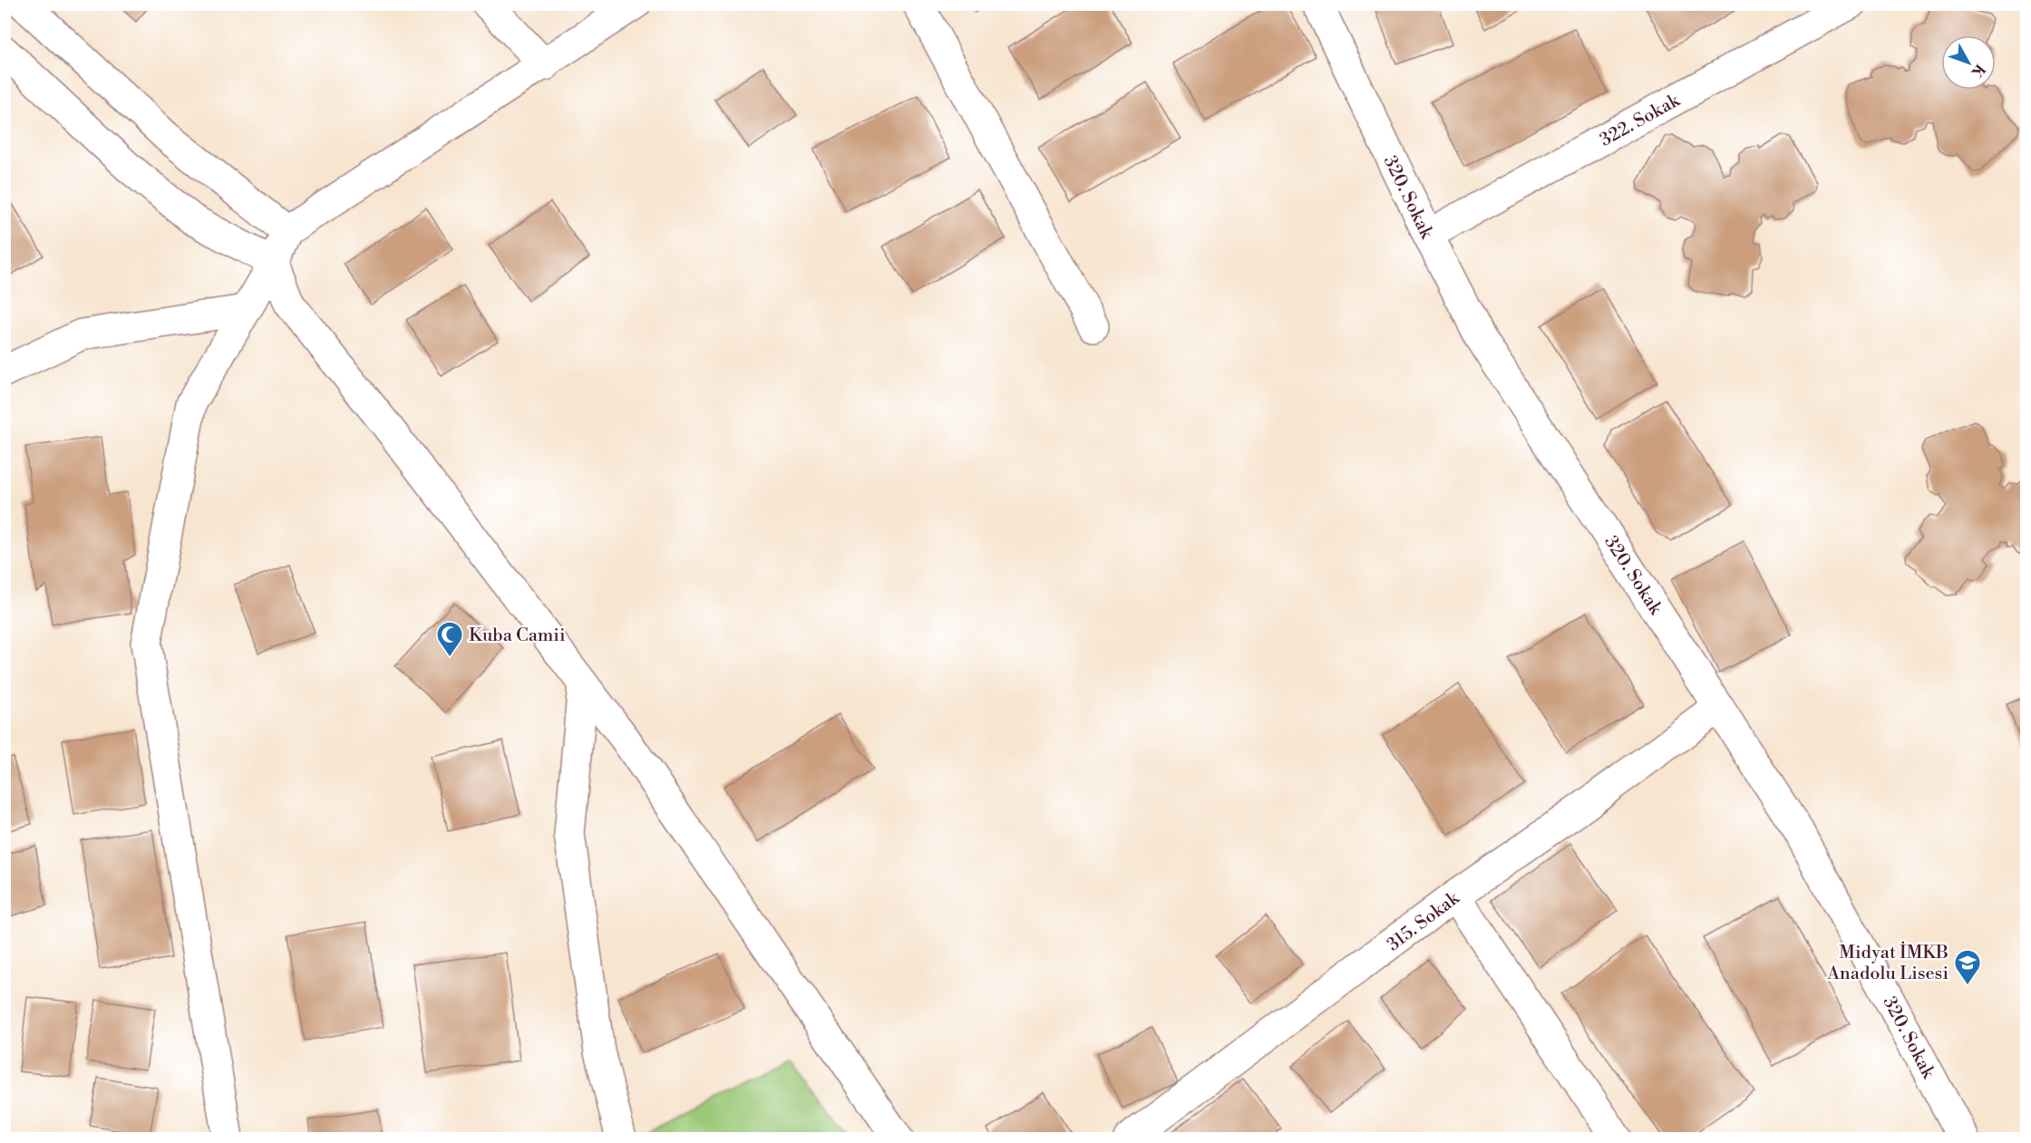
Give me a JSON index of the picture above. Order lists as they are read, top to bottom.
{
  "streets": {
    "street": ["322. Sokak", "320. Sokak", "315. Sokak"]
  },
  "crossings": [
    ["322. Sokak", "320. Sokak"],
    ["320. Sokak", "315. Sokak"]
  ],
  "places": {
    "mosque": ["Kuba Camii"],
    "school or university": ["Midyat İMKB Anadolu Lisesi"]
  },
  "north": "bottom right"
}
